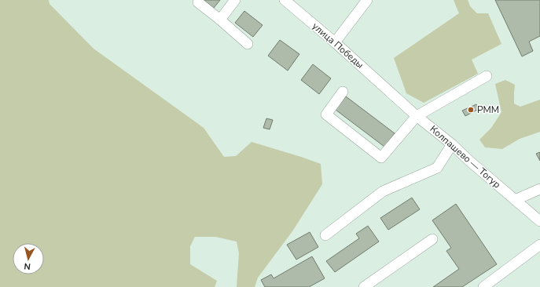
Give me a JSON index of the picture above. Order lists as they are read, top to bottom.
{
  "streets": {
    "street": ["улица Победы", "Колпашево — Тогур"]
  },
  "crossings": [
    ["улица Победы", "Колпашево — Тогур"]
  ],
  "places": ["РММ"],
  "north": "bottom"
}
